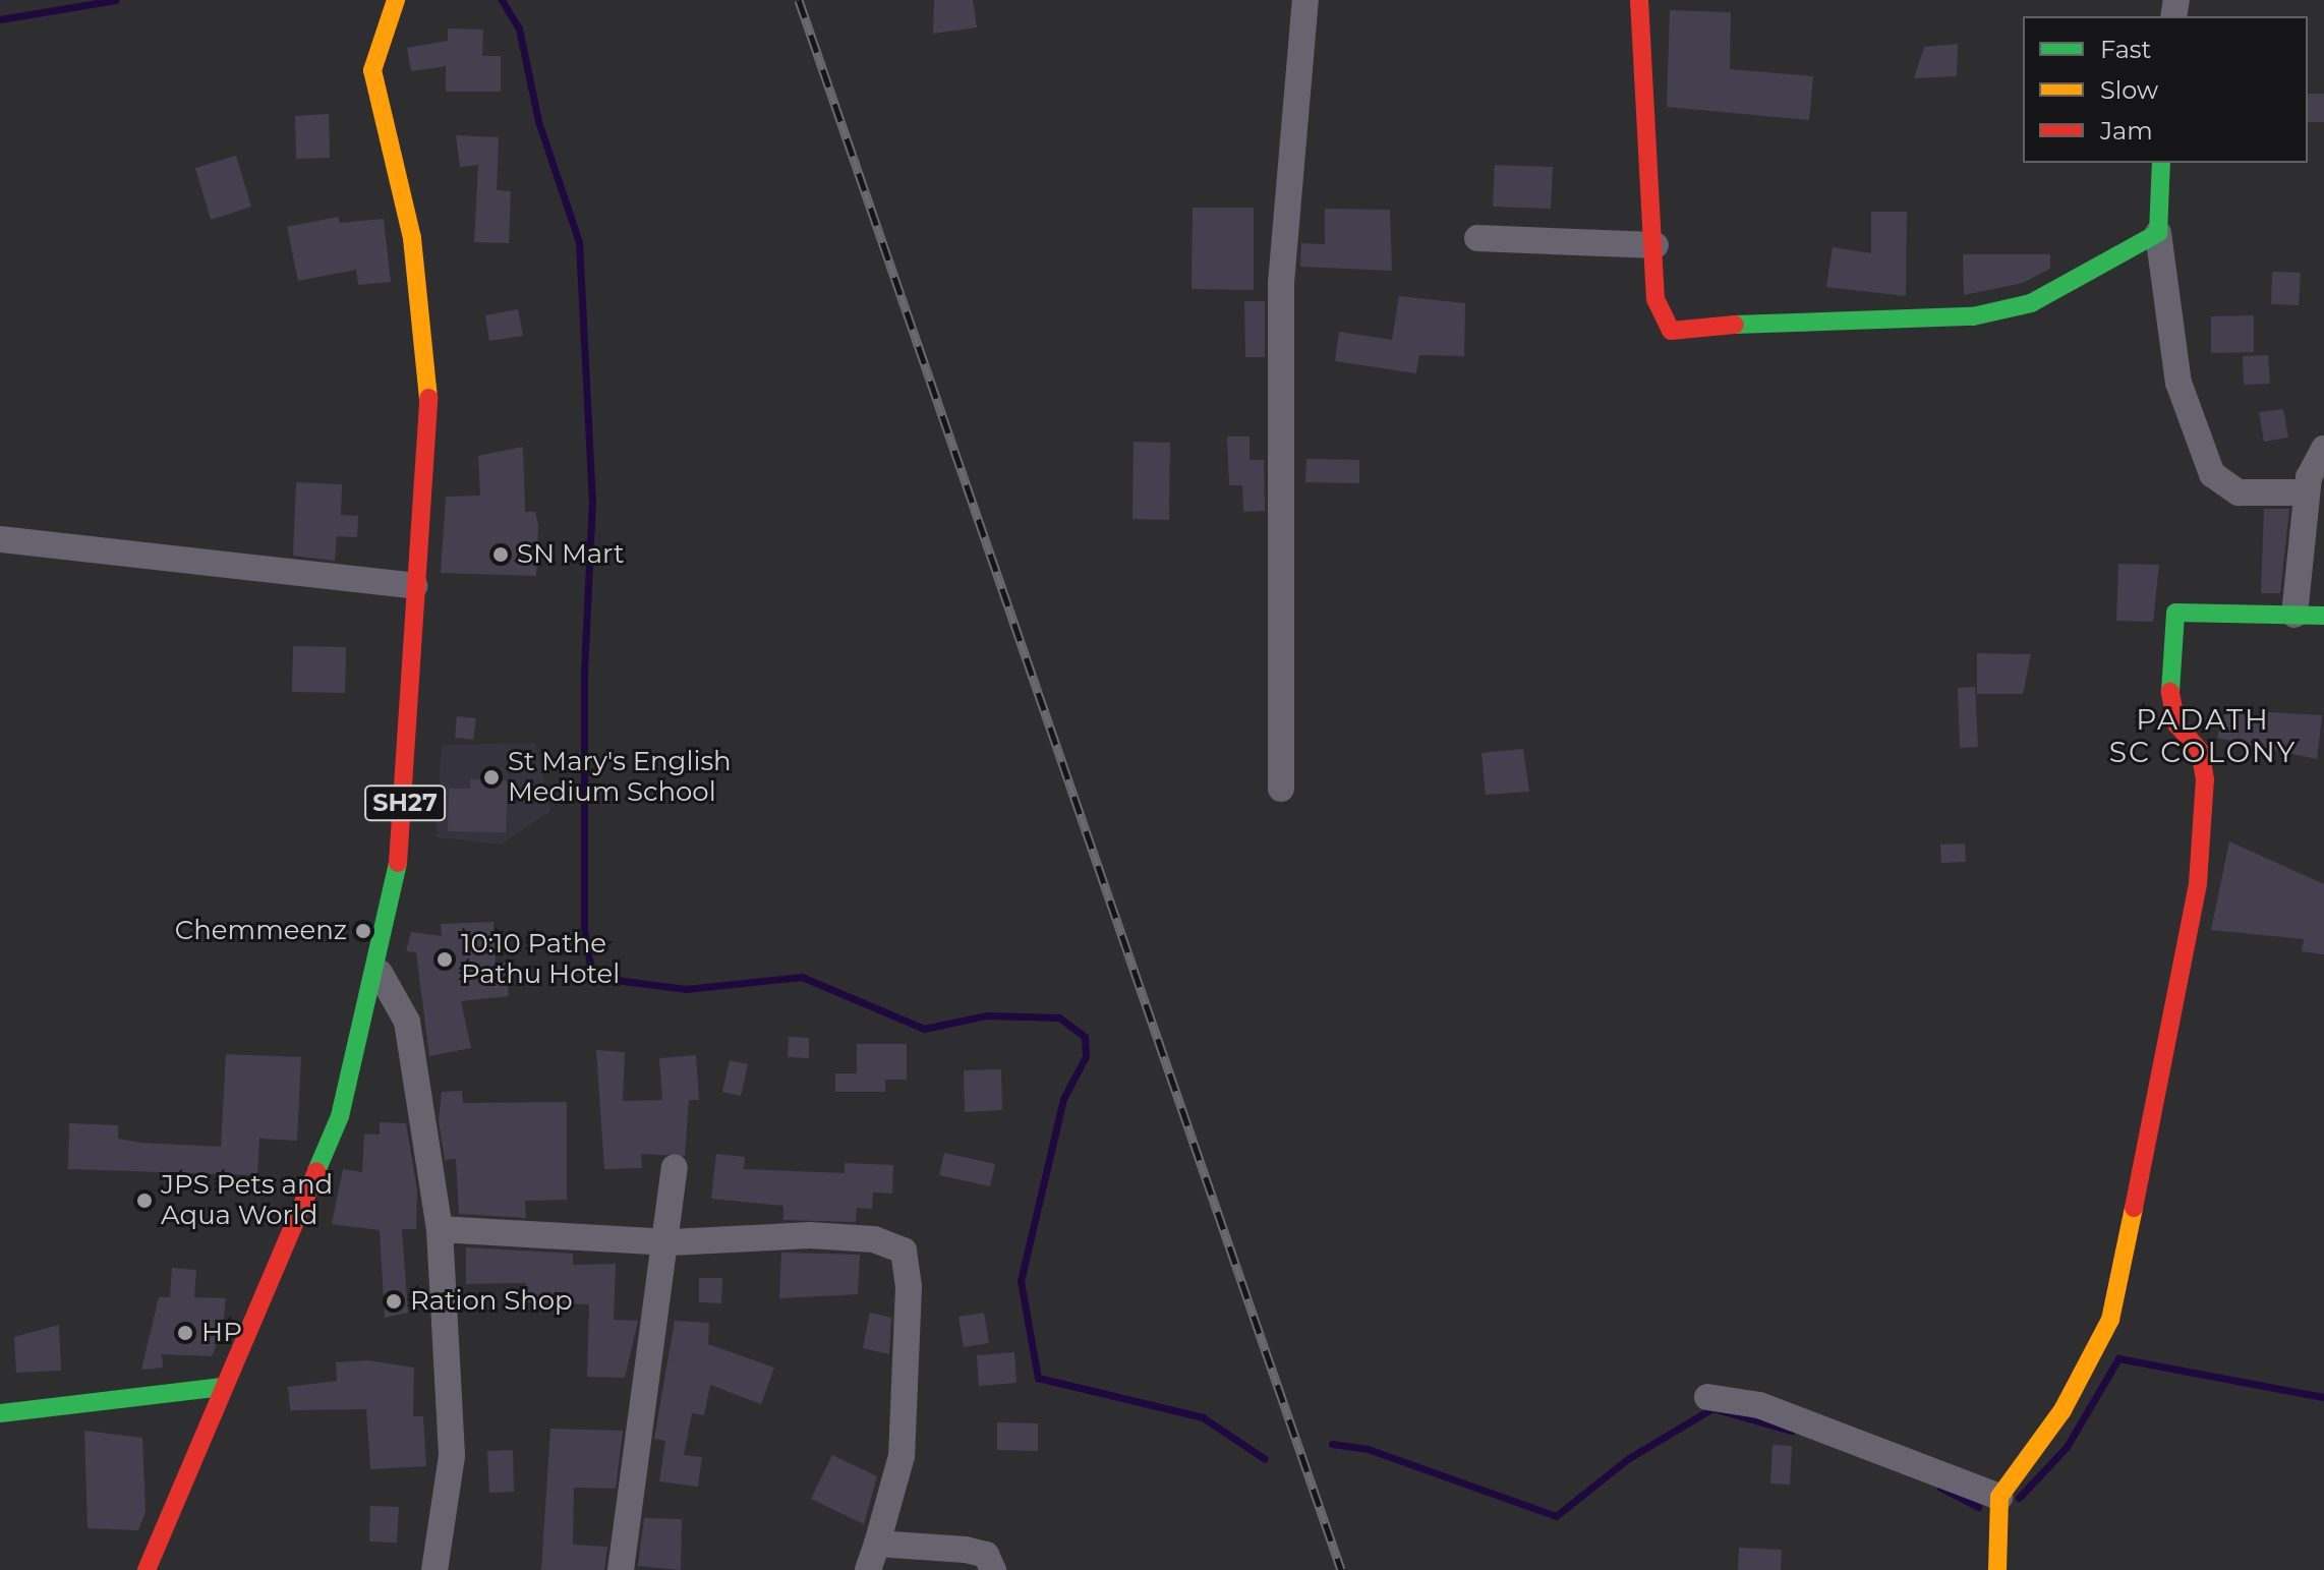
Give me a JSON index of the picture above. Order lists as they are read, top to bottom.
{
  "streets": {
    "street": ["SH27"]
  },
  "districts": ["PADATH SC COLONY"],
  "places": [
    "SN Mart",
    "St Mary's English Medium School",
    "Chemmeenz",
    "10:10 Pathe Pathu Hotel",
    "JPS Pets and Aqua World",
    "Ration Shop",
    "HP"
  ],
  "legend": ["Fast", "Slow", "Jam"]
}
